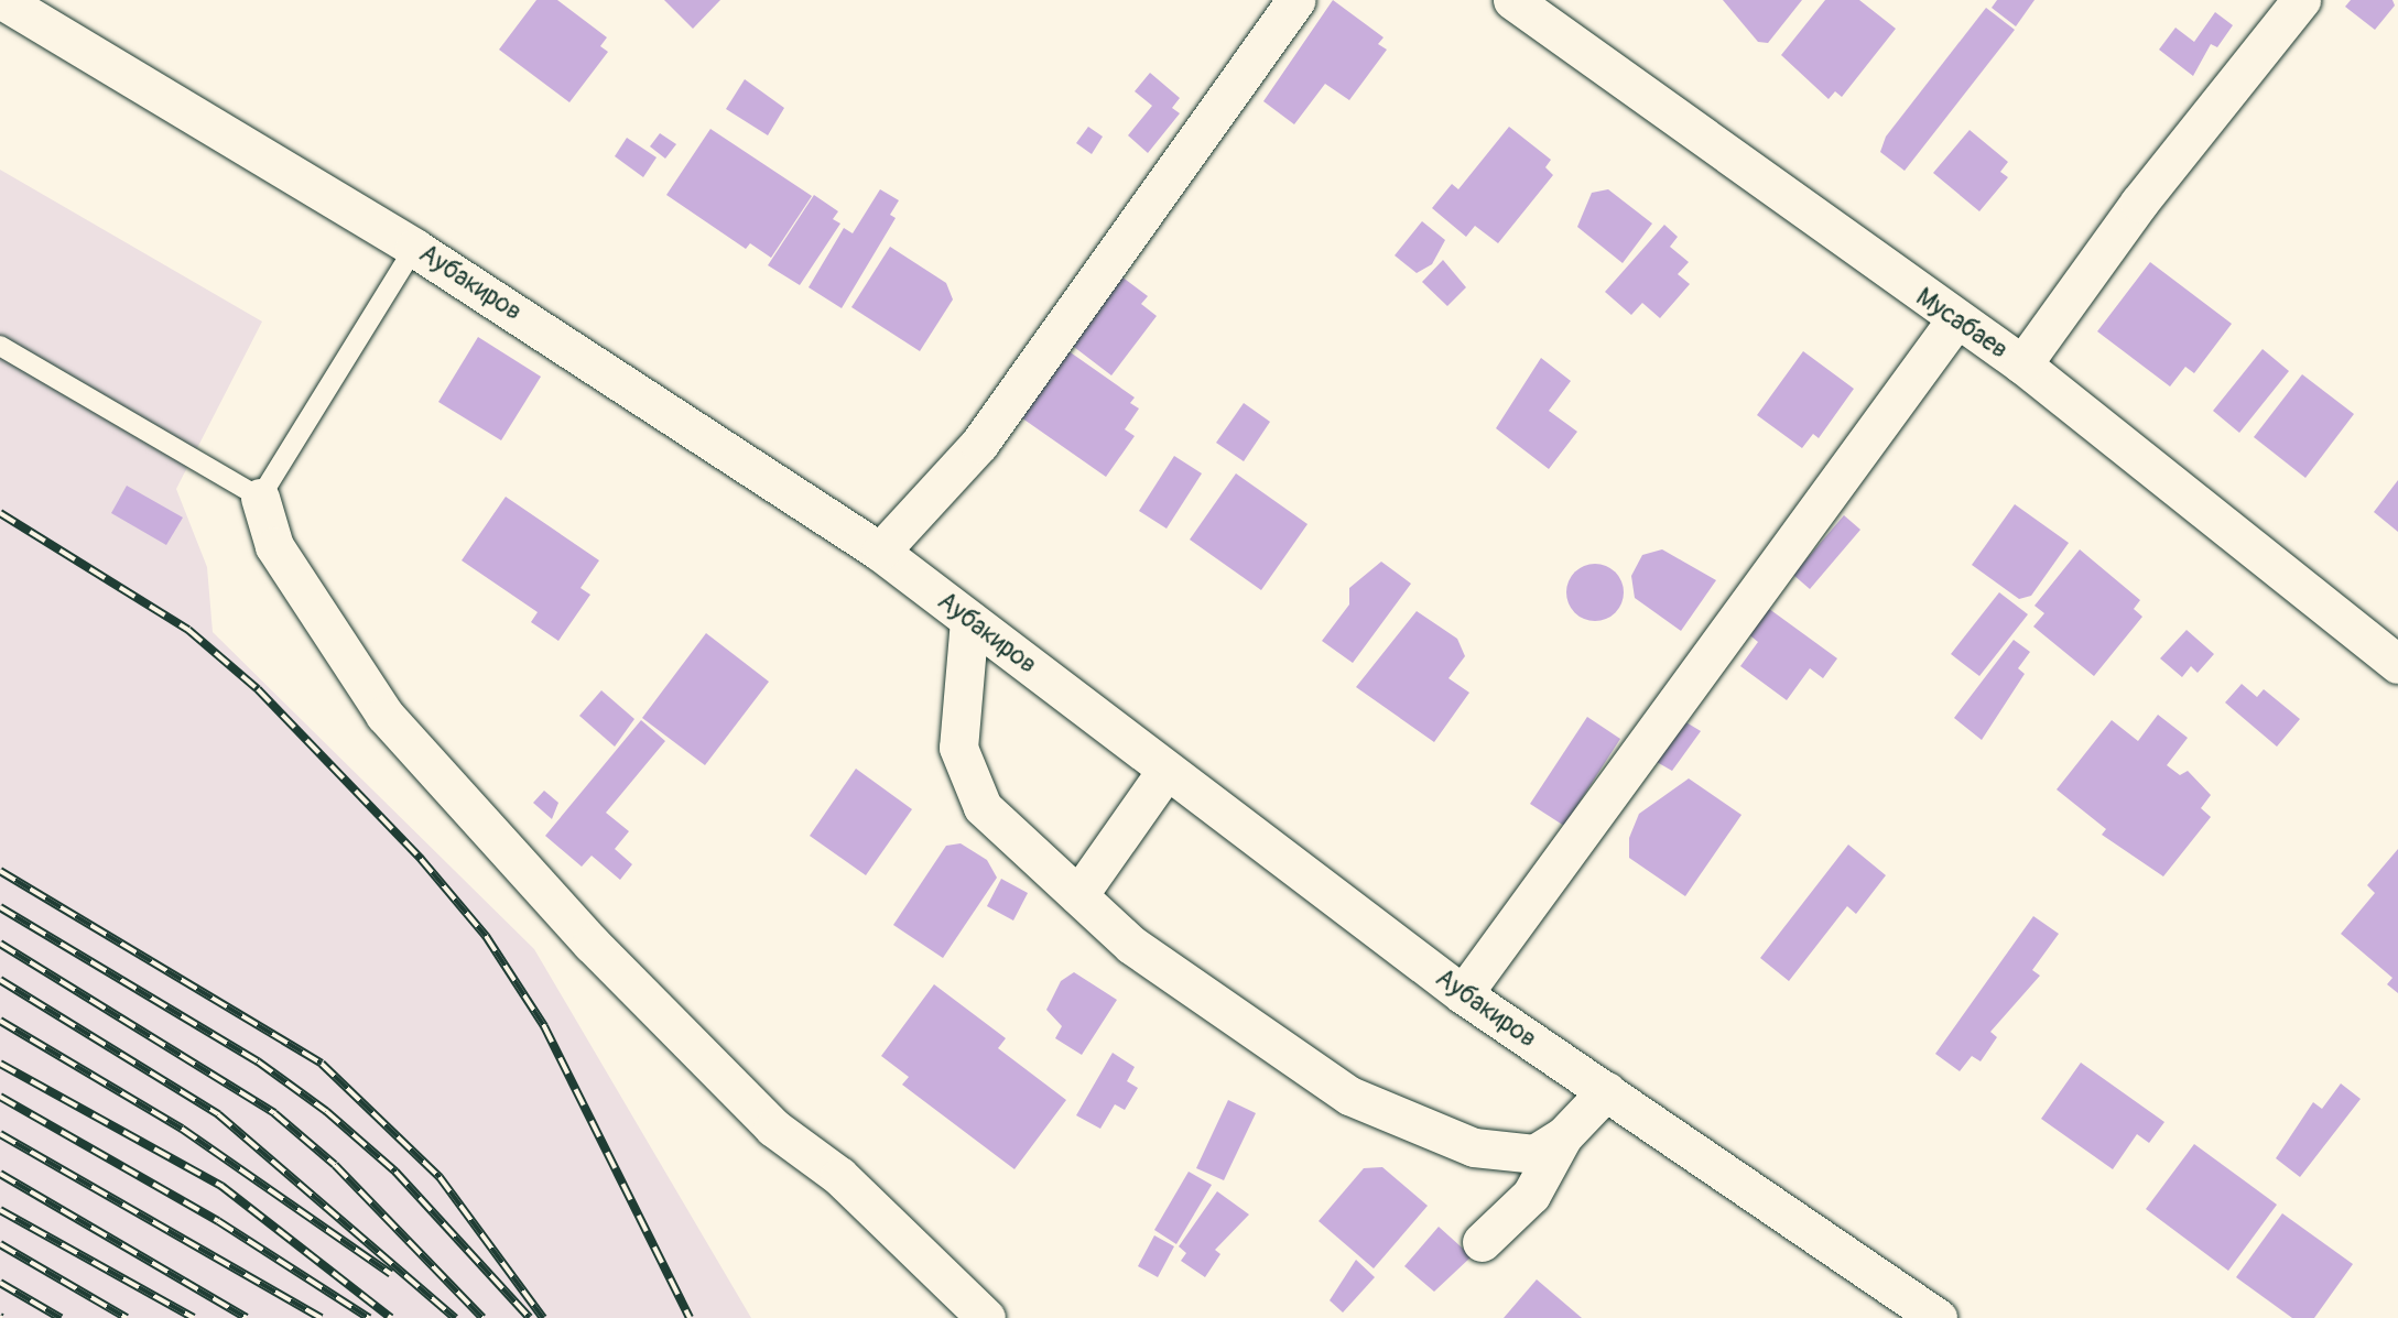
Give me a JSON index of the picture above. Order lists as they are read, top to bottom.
{
  "streets": {
    "street": ["Аубакиров", "Мусабаев"]
  }
}
